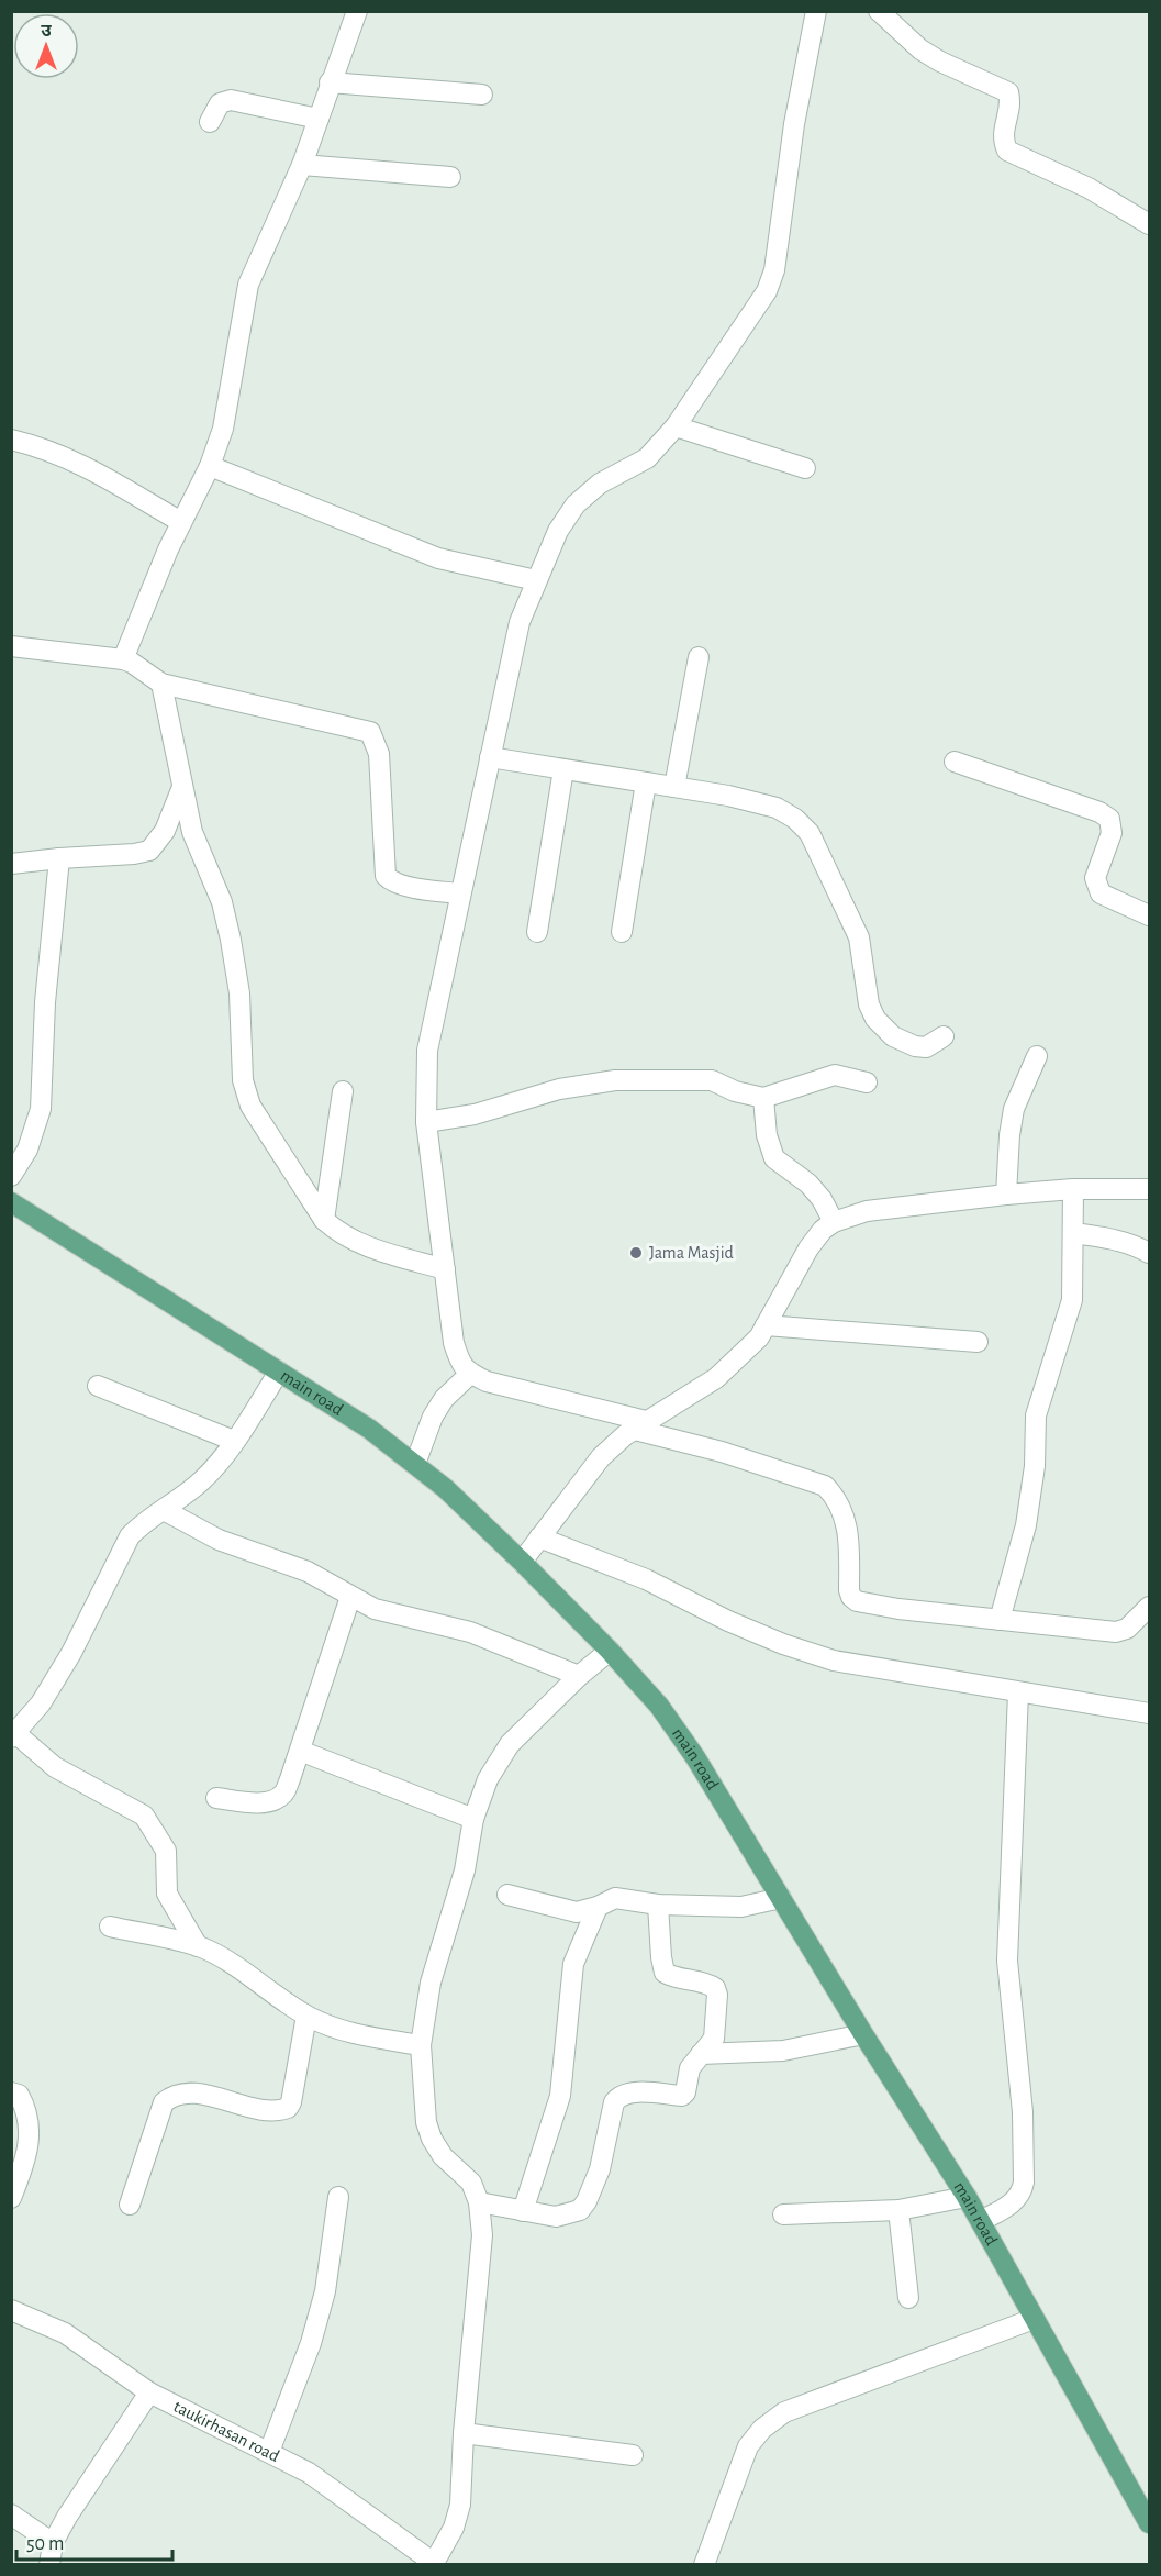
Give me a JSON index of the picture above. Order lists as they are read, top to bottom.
{
  "streets": {
    "main road": ["main road"],
    "street": ["taukirhasan road"]
  },
  "places": ["Jama Masjid"],
  "scale_bar": "50 m",
  "north": "top"
}
